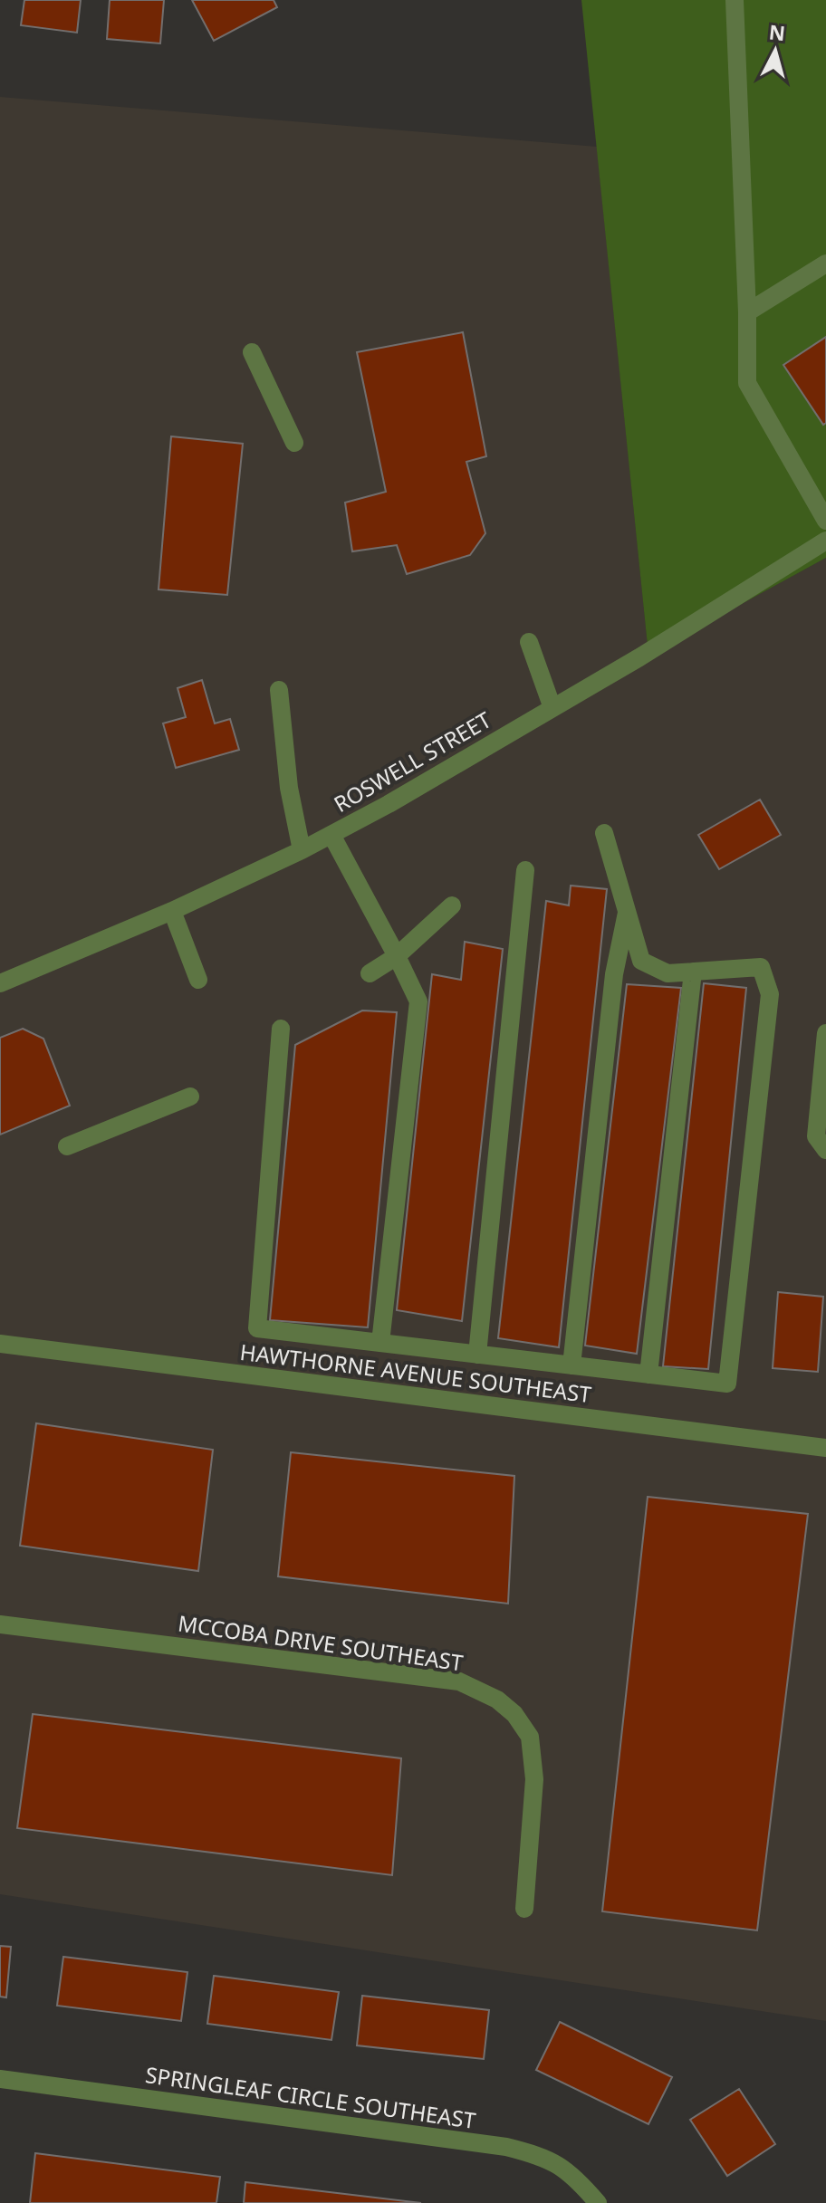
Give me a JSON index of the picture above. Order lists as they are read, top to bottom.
{
  "streets": {
    "street": [
      "ROSWELL STREET",
      "HAWTHORNE AVENUE SOUTHEAST",
      "MCCOBA DRIVE SOUTHEAST",
      "SPRINGLEAF CIRCLE SOUTHEAST"
    ]
  },
  "north": "top"
}
